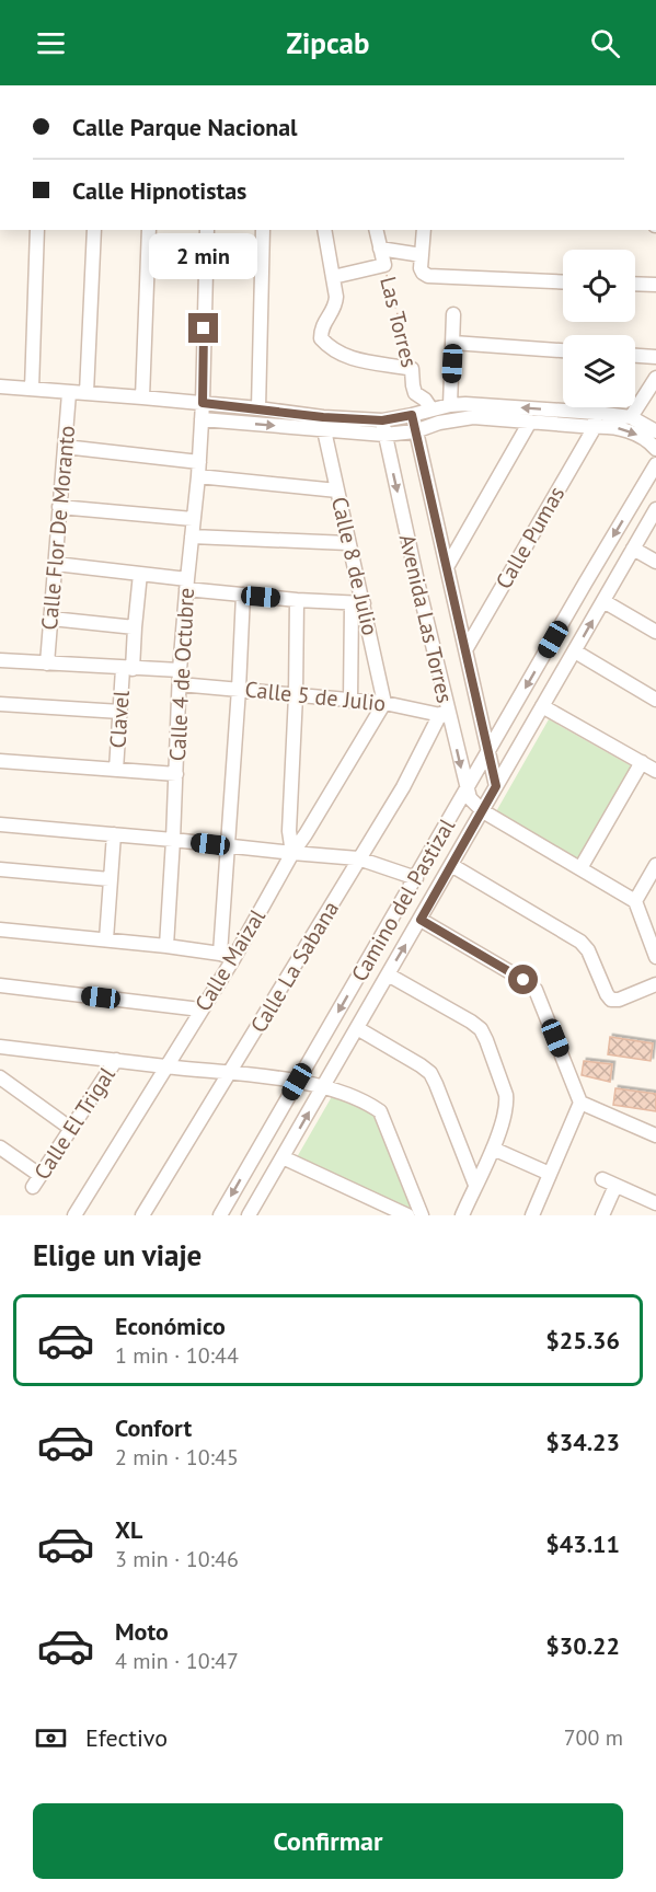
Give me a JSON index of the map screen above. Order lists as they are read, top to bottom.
{
  "streets": {
    "street": [
      "Las Torres",
      "Calle Flor De Moranto",
      "Calle Pumas",
      "Calle 8 de Julio",
      "Avenida Las Torres",
      "Calle 4 de Octubre",
      "Calle 5 de Julio",
      "Clavel",
      "Camino del Pastizal",
      "Calle Maizal",
      "Calle La Sabana",
      "Calle El Trigal"
    ]
  },
  "crossings": [
    ["Calle Flor De Moranto", "Calle 5 de Julio"],
    ["Calle Pumas", "Avenida Las Torres"],
    ["Calle 8 de Julio", "Calle 5 de Julio"],
    ["Calle 8 de Julio", "Calle Maizal"],
    ["Avenida Las Torres", "Calle 5 de Julio"],
    ["Avenida Las Torres", "Camino del Pastizal"],
    ["Avenida Las Torres", "Calle La Sabana"],
    ["Calle 4 de Octubre", "Calle 5 de Julio"],
    ["Calle 5 de Julio", "Clavel"],
    ["Calle 5 de Julio", "Calle Maizal"],
    ["Calle 5 de Julio", "Calle La Sabana"]
  ],
  "page": {
    "header": "Zipcab",
    "banner": ["Calle Parque Nacional", "Calle Hipnotistas"],
    "bubble": "2 min",
    "heading": "Elige un viaje",
    "list": [
      {
        "name": "Económico",
        "note": "1 min · 10:44",
        "value": "$25.36"
      },
      {
        "name": "Confort",
        "note": "2 min · 10:45",
        "value": "$34.23"
      },
      {
        "name": "XL",
        "note": "3 min · 10:46",
        "value": "$43.11"
      },
      {
        "name": "Moto",
        "note": "4 min · 10:47",
        "value": "$30.22"
      }
    ],
    "pay": ["Efectivo", "700 m"],
    "buttons": "Confirmar"
  }
}
